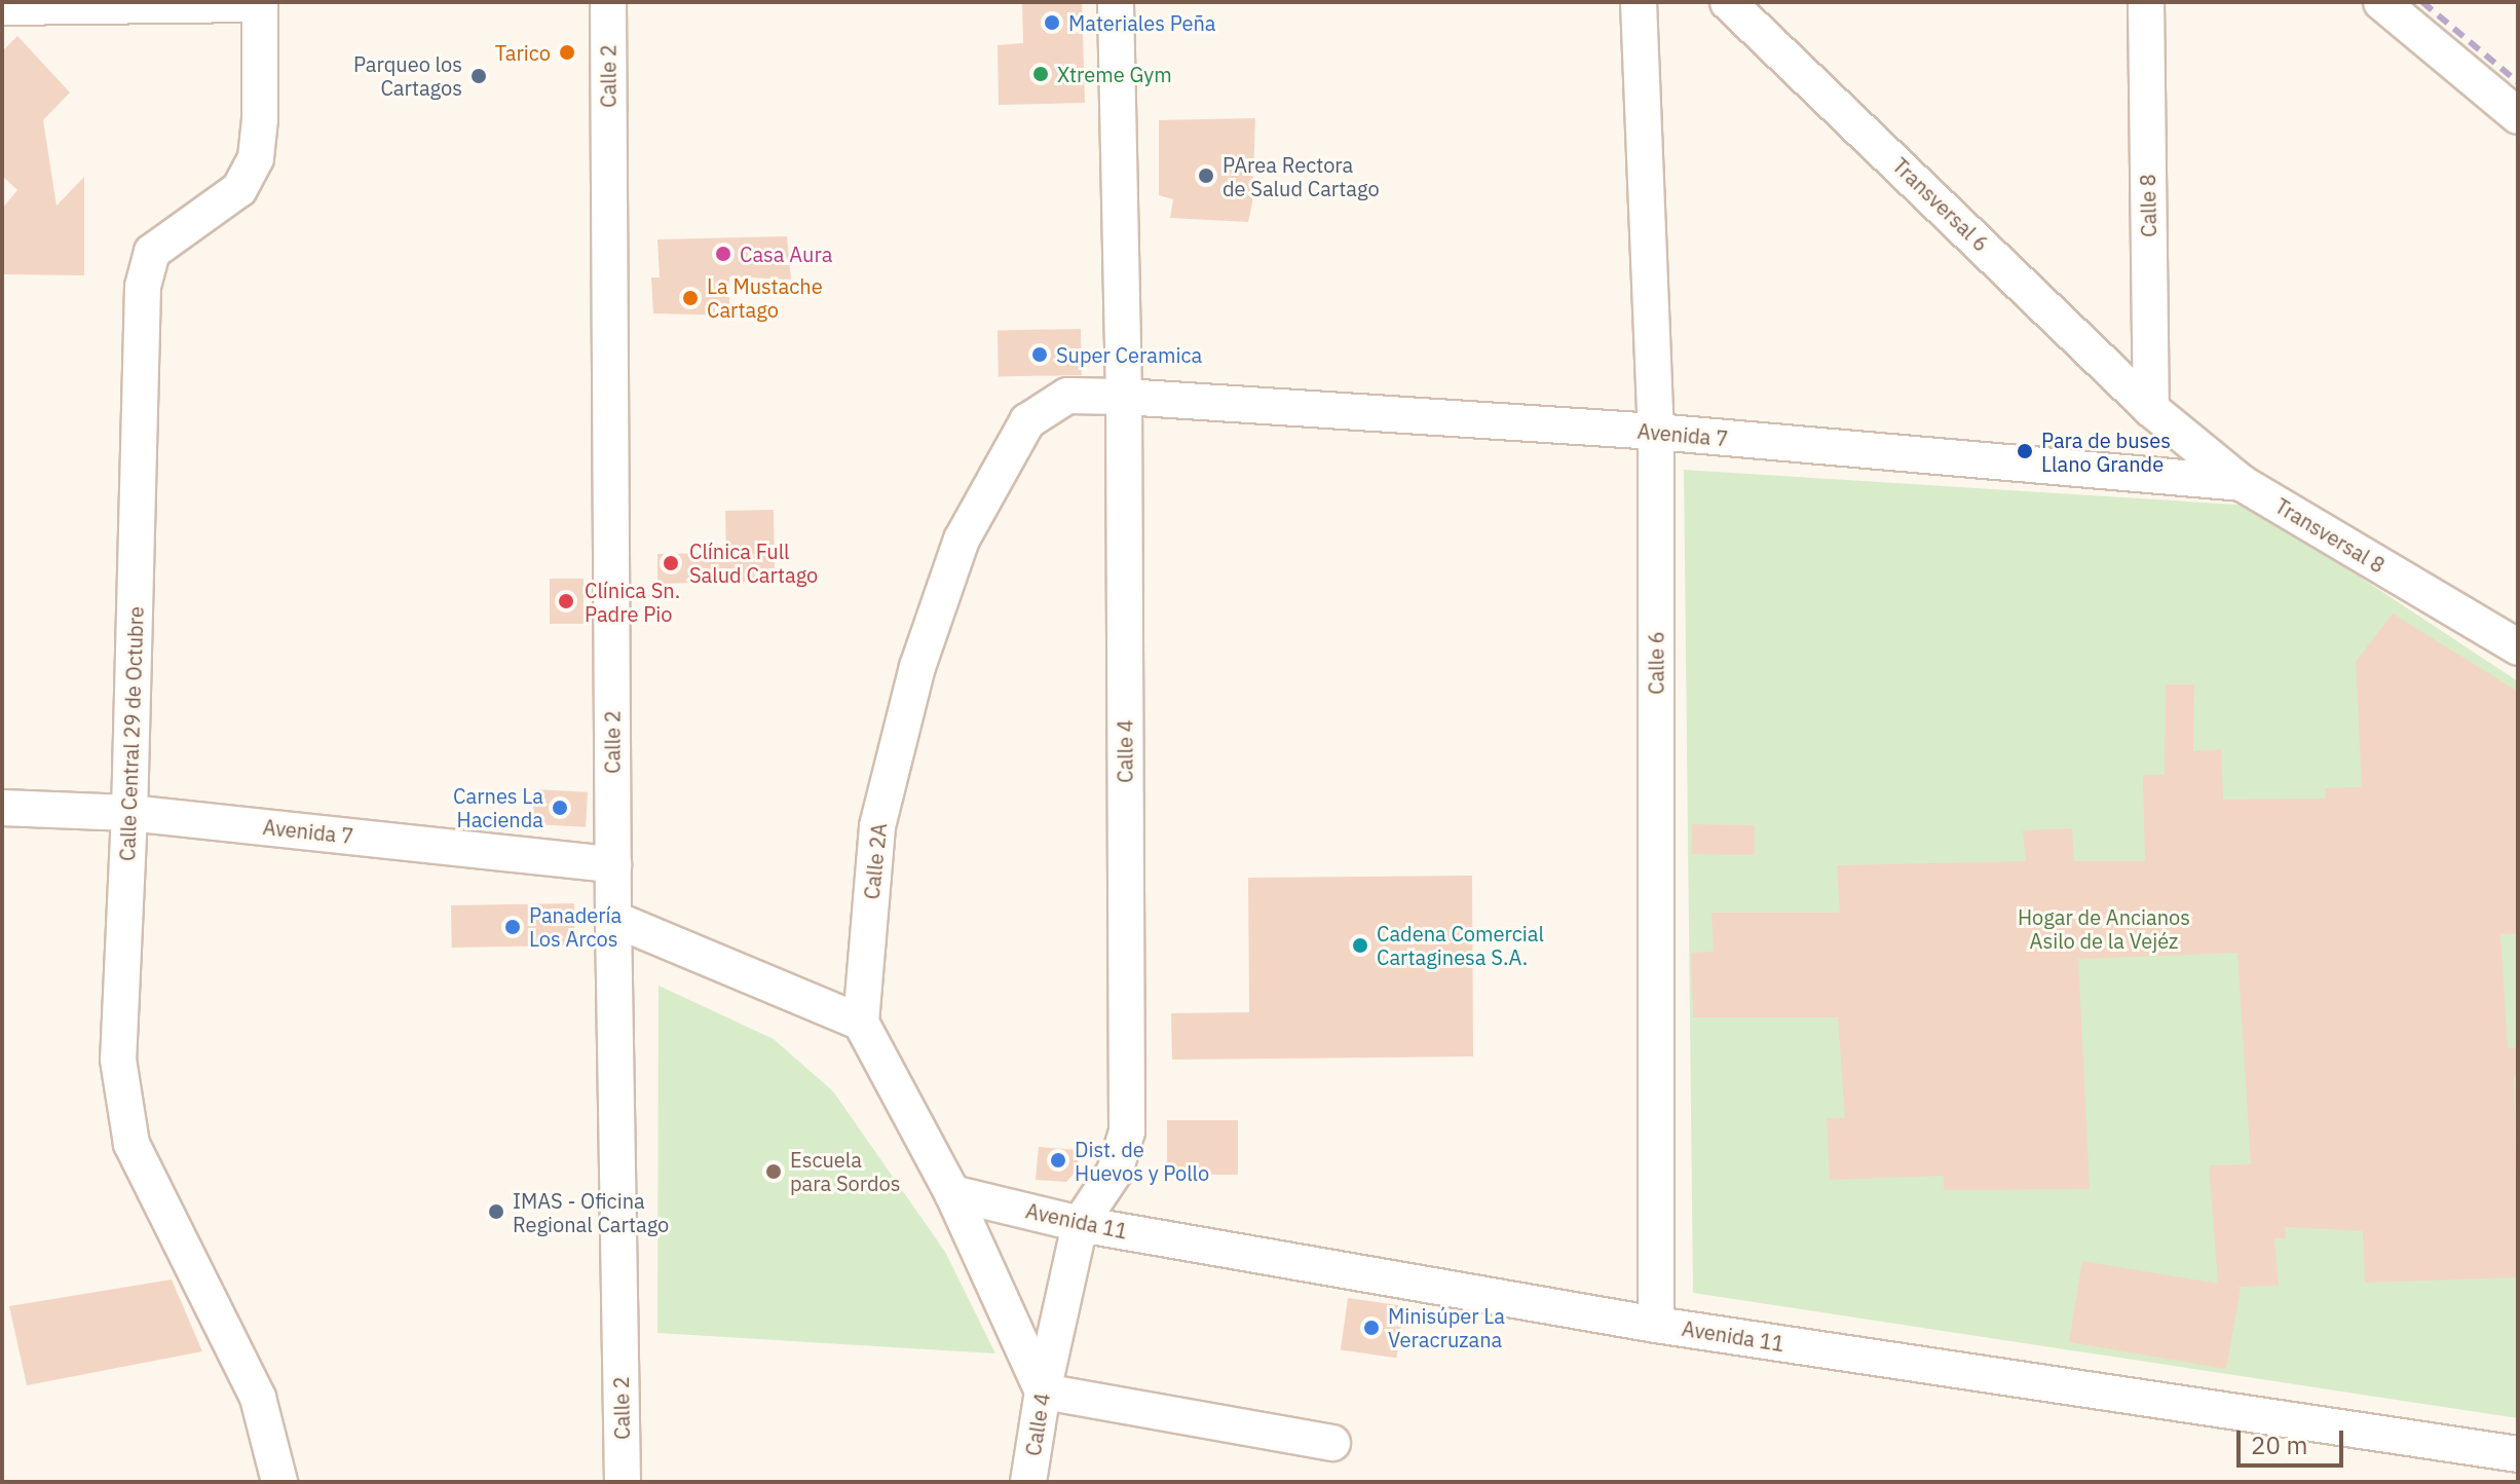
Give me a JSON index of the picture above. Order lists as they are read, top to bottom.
{
  "streets": {
    "street": [
      "Calle 2",
      "Transversal 6",
      "Calle 8",
      "Avenida 7",
      "Transversal 8",
      "Calle 6",
      "Calle Central 29 de Octubre",
      "Calle 4",
      "Calle 2A",
      "Avenida 11"
    ]
  },
  "crossings": [
    ["Calle 2", "Avenida 7"],
    ["Transversal 6", "Calle 8"],
    ["Transversal 6", "Transversal 8"],
    ["Calle 8", "Transversal 8"],
    ["Avenida 7", "Transversal 8"],
    ["Avenida 7", "Calle 6"],
    ["Avenida 7", "Calle Central 29 de Octubre"],
    ["Avenida 7", "Calle 4"],
    ["Avenida 7", "Calle 2A"],
    ["Calle 6", "Avenida 11"],
    ["Calle 4", "Calle 2A"],
    ["Calle 4", "Avenida 11"]
  ],
  "parks": ["Hogar de Ancianos Asilo de la Vejéz"],
  "places": [
    "Materiales Peña",
    "Tarico",
    "Xtreme Gym",
    "Parqueo los Cartagos",
    "PArea Rectora de Salud Cartago",
    "Casa Aura",
    "La Mustache Cartago",
    "Super Ceramica",
    "Para de buses Llano Grande",
    "Clínica Full Salud Cartago",
    "Clínica Sn. Padre Pio",
    "Carnes La Hacienda",
    "Panadería Los Arcos",
    "Cadena Comercial Cartaginesa S.A.",
    "Dist. de Huevos y Pollo",
    "Escuela para Sordos",
    "IMAS - Oficina Regional Cartago",
    "Minisúper La Veracruzana"
  ],
  "scale_bar": "20 m"
}
